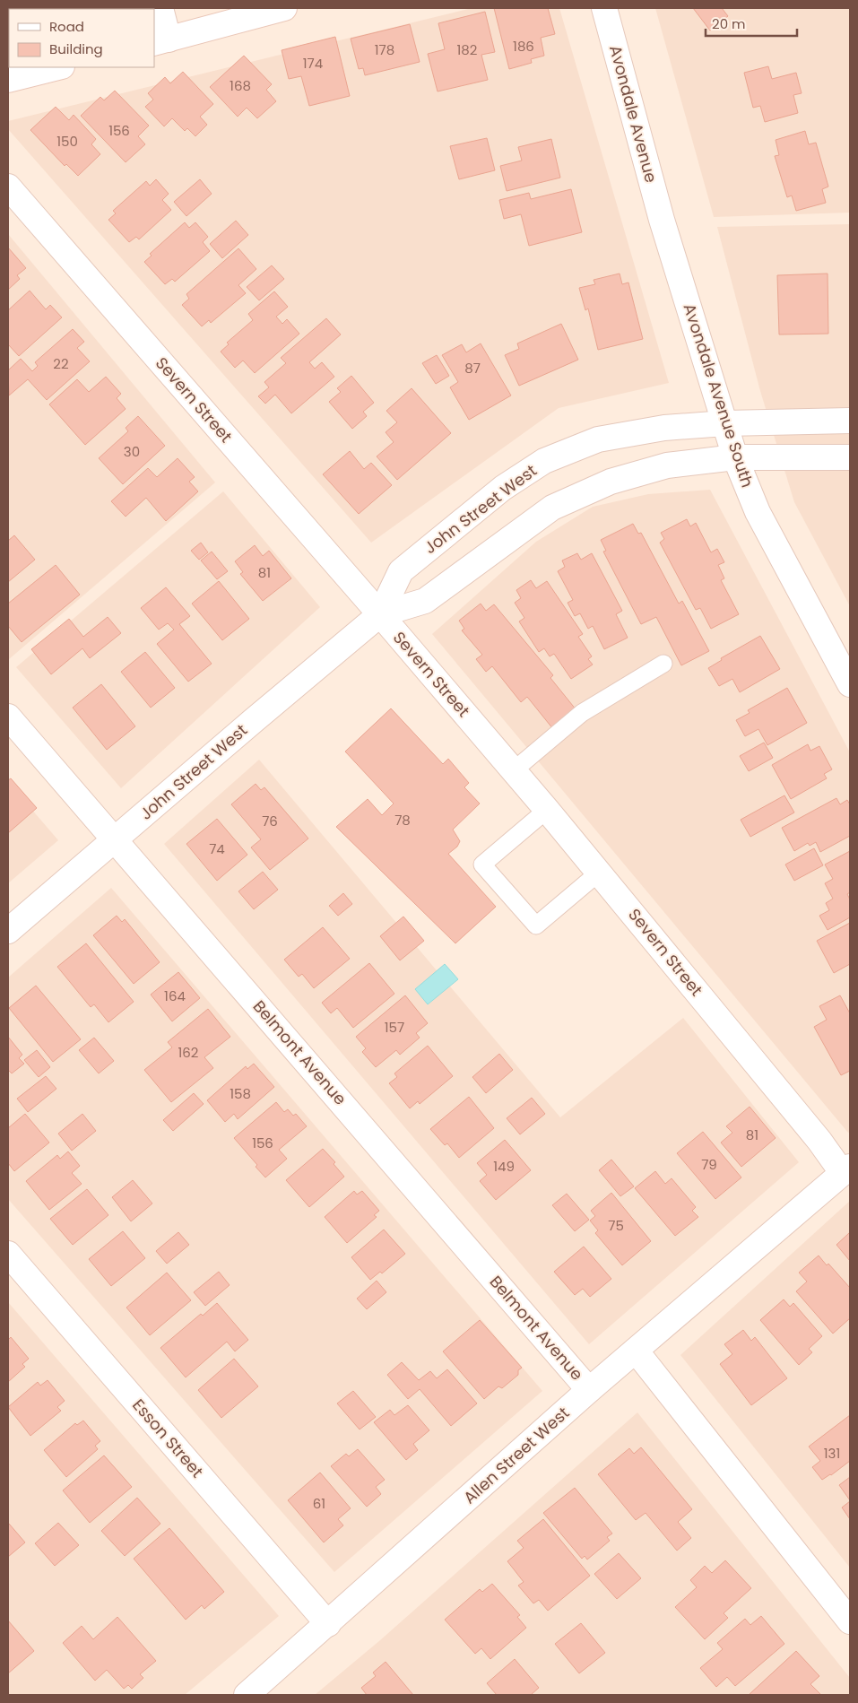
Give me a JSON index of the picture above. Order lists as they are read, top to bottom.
{
  "streets": {
    "street": [
      "Avondale Avenue",
      "Avondale Avenue South",
      "Severn Street",
      "John Street West",
      "Belmont Avenue",
      "Esson Street",
      "Allen Street West"
    ]
  },
  "crossings": [
    ["Avondale Avenue", "Avondale Avenue South"],
    ["Avondale Avenue South", "John Street West"],
    ["Severn Street", "John Street West"],
    ["Severn Street", "Allen Street West"],
    ["John Street West", "Belmont Avenue"],
    ["Belmont Avenue", "Allen Street West"],
    ["Esson Street", "Allen Street West"]
  ],
  "house_numbers": [
    "186",
    "178",
    "182",
    "174",
    "168",
    "156",
    "150",
    "22",
    "87",
    "30",
    "81",
    "78",
    "76",
    "74",
    "164",
    "157",
    "162",
    "158",
    "81",
    "156",
    "79",
    "149",
    "75",
    "131",
    "61"
  ],
  "legend": ["Road", "Building"],
  "scale_bar": "20 m"
}
